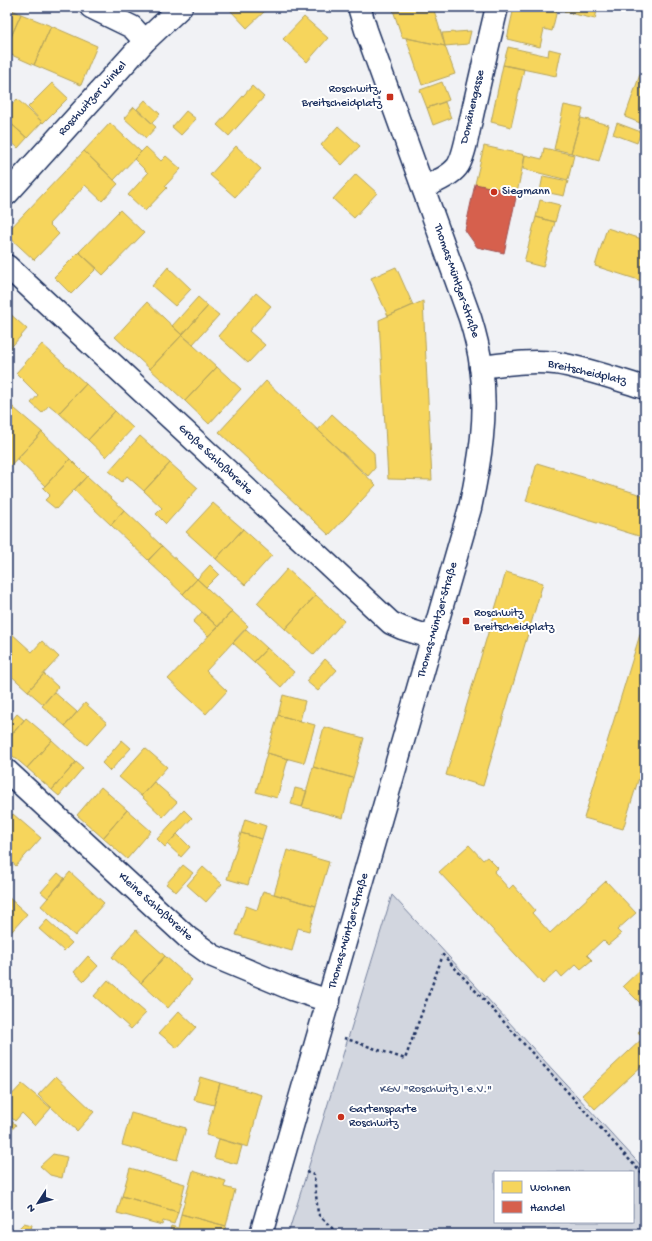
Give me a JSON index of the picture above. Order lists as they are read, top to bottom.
{
  "streets": {
    "street": [
      "Roschwitzer Winkel",
      "Domänengasse",
      "Thomas-Müntzer-Straße",
      "Breitscheidplatz",
      "Große Schloßbreite",
      "Kleine Schloßbreite"
    ]
  },
  "crossings": [
    ["Domänengasse", "Thomas-Müntzer-Straße"],
    ["Thomas-Müntzer-Straße", "Breitscheidplatz"],
    ["Thomas-Müntzer-Straße", "Große Schloßbreite"],
    ["Thomas-Müntzer-Straße", "Kleine Schloßbreite"]
  ],
  "parks": ["KGV \"Roschwitz I e.V.\""],
  "places": {
    "transit": ["Roschwitz, Breitscheidplatz", "Roschwitz Breitscheidplatz"],
    "other": ["Siegmann", "Gartensparte Roschwitz"]
  },
  "legend": ["Wohnen", "Handel"],
  "north": "bottom left"
}
